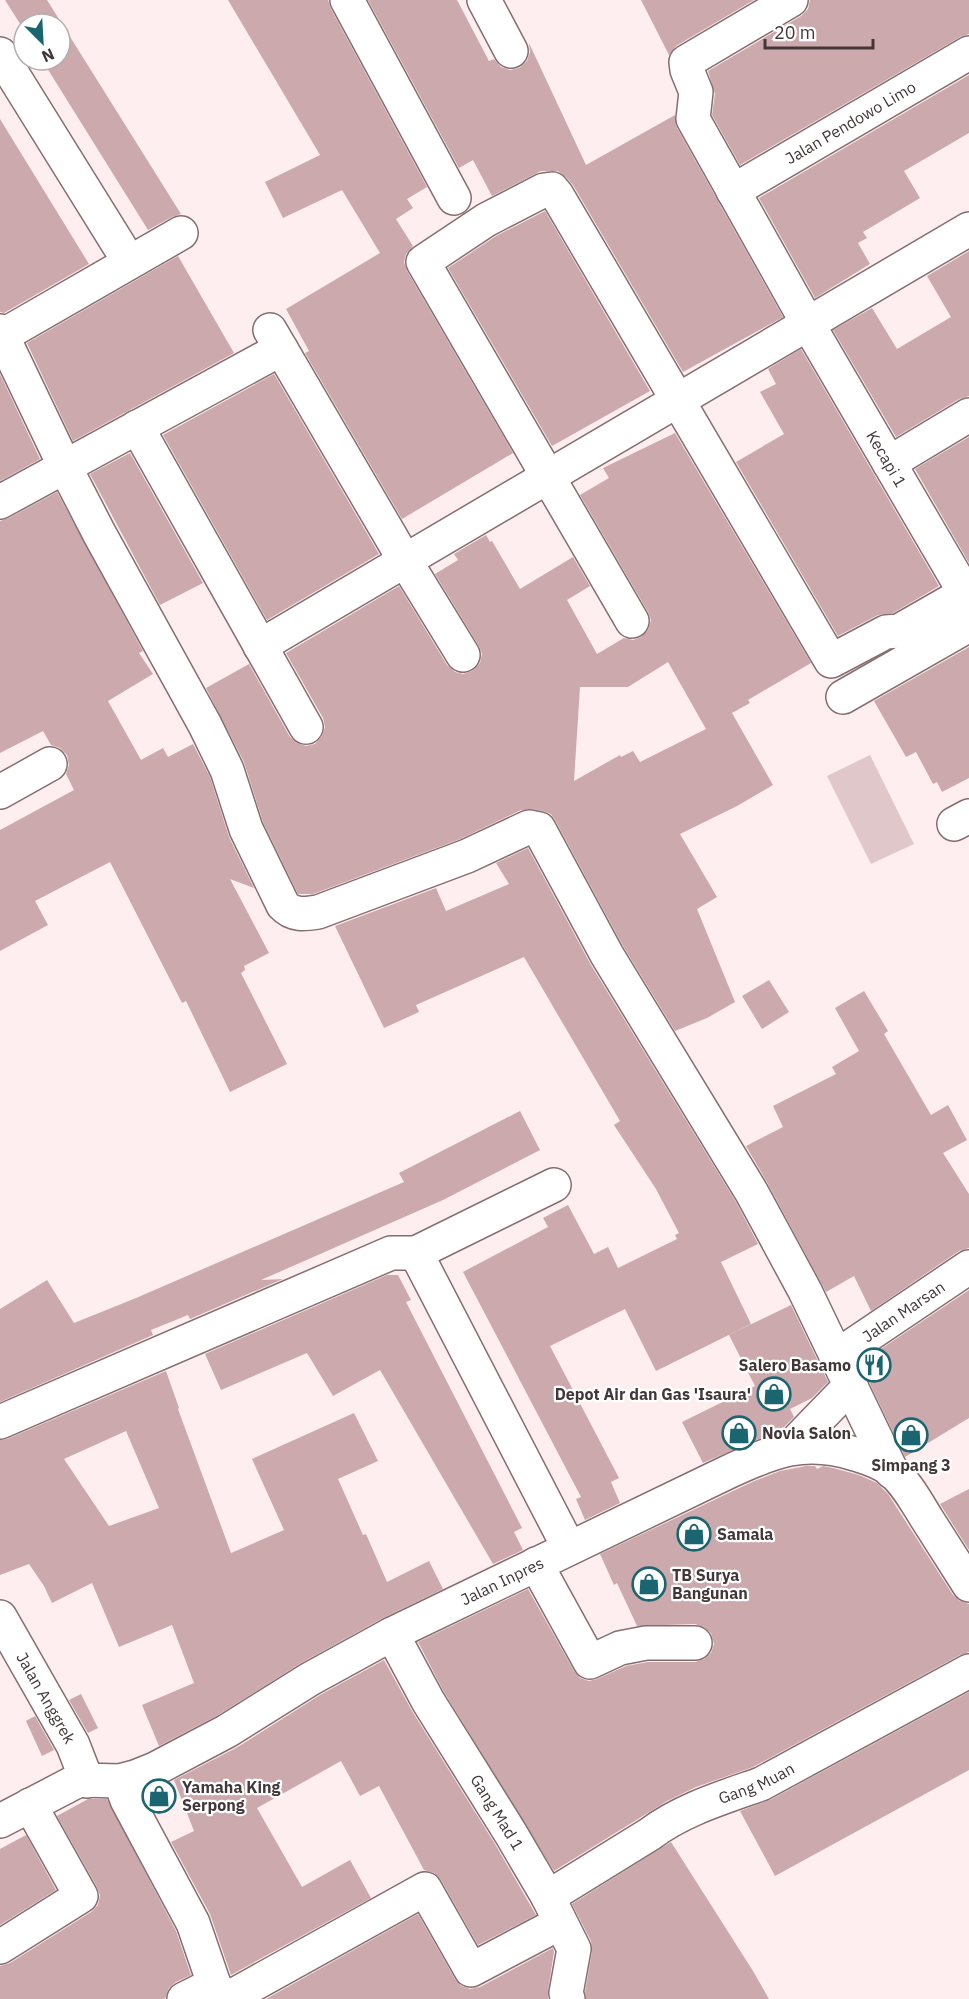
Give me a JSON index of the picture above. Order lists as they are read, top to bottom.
{
  "streets": {
    "street": [
      "Jalan Pendowo Limo",
      "Kecapi 1",
      "Jalan Marsan",
      "Jalan Inpres",
      "Jalan Anggrek",
      "Gang Muan",
      "Gang Mad 1"
    ]
  },
  "crossings": [
    ["Jalan Pendowo Limo", "Kecapi 1"],
    ["Jalan Inpres", "Jalan Anggrek"],
    ["Jalan Inpres", "Gang Mad 1"],
    ["Gang Muan", "Gang Mad 1"]
  ],
  "places": {
    "restaurant": ["Salero Basamo"],
    "shop": [
      "Depot Air dan Gas 'Isaura'",
      "Novia Salon",
      "Simpang 3",
      "Samala",
      "TB Surya Bangunan",
      "Yamaha King Serpong"
    ]
  },
  "scale_bar": "20 m",
  "north": "bottom right"
}
